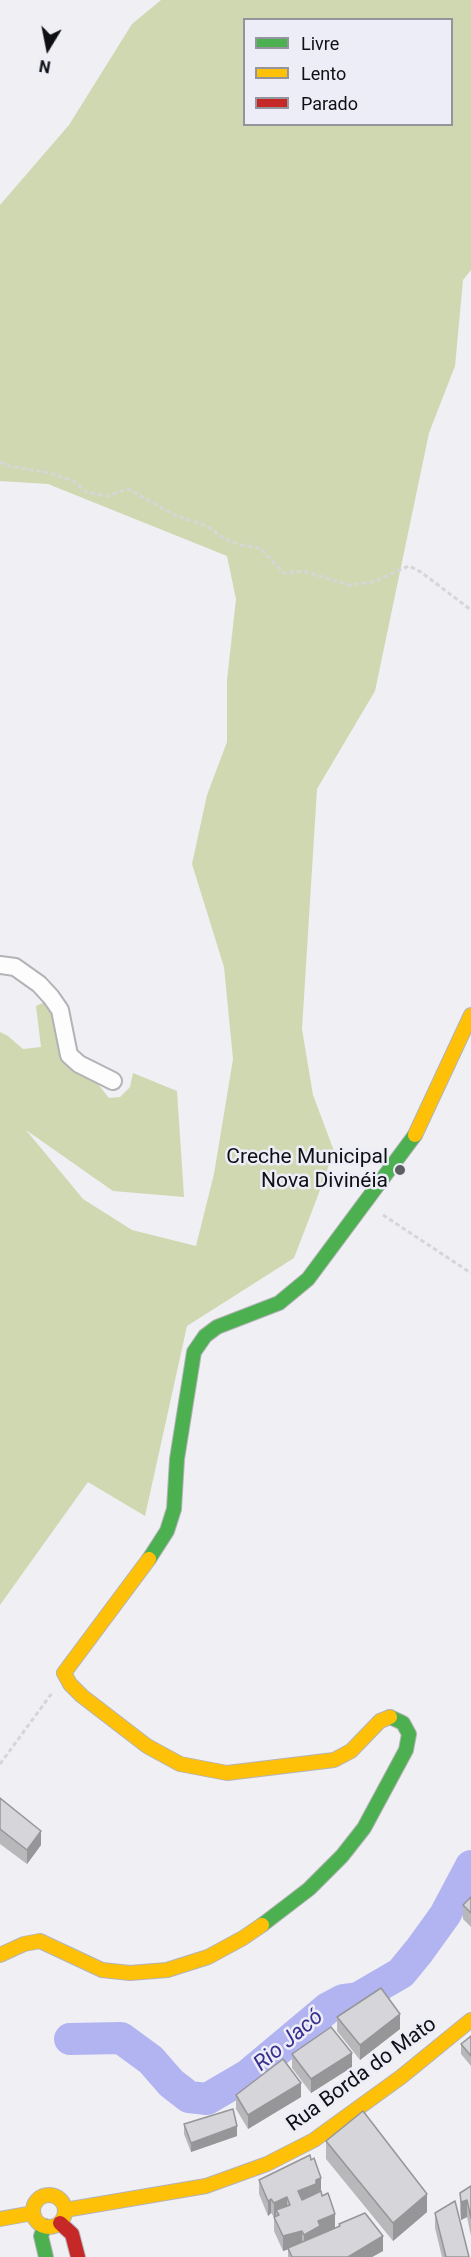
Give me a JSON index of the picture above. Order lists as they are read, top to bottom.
{
  "streets": {
    "street": ["Rua Borda do Mato"]
  },
  "water": ["Rio Jacó"],
  "places": ["Creche Municipal Nova Divinéia"],
  "legend": ["Livre", "Lento", "Parado"],
  "north": "bottom"
}
